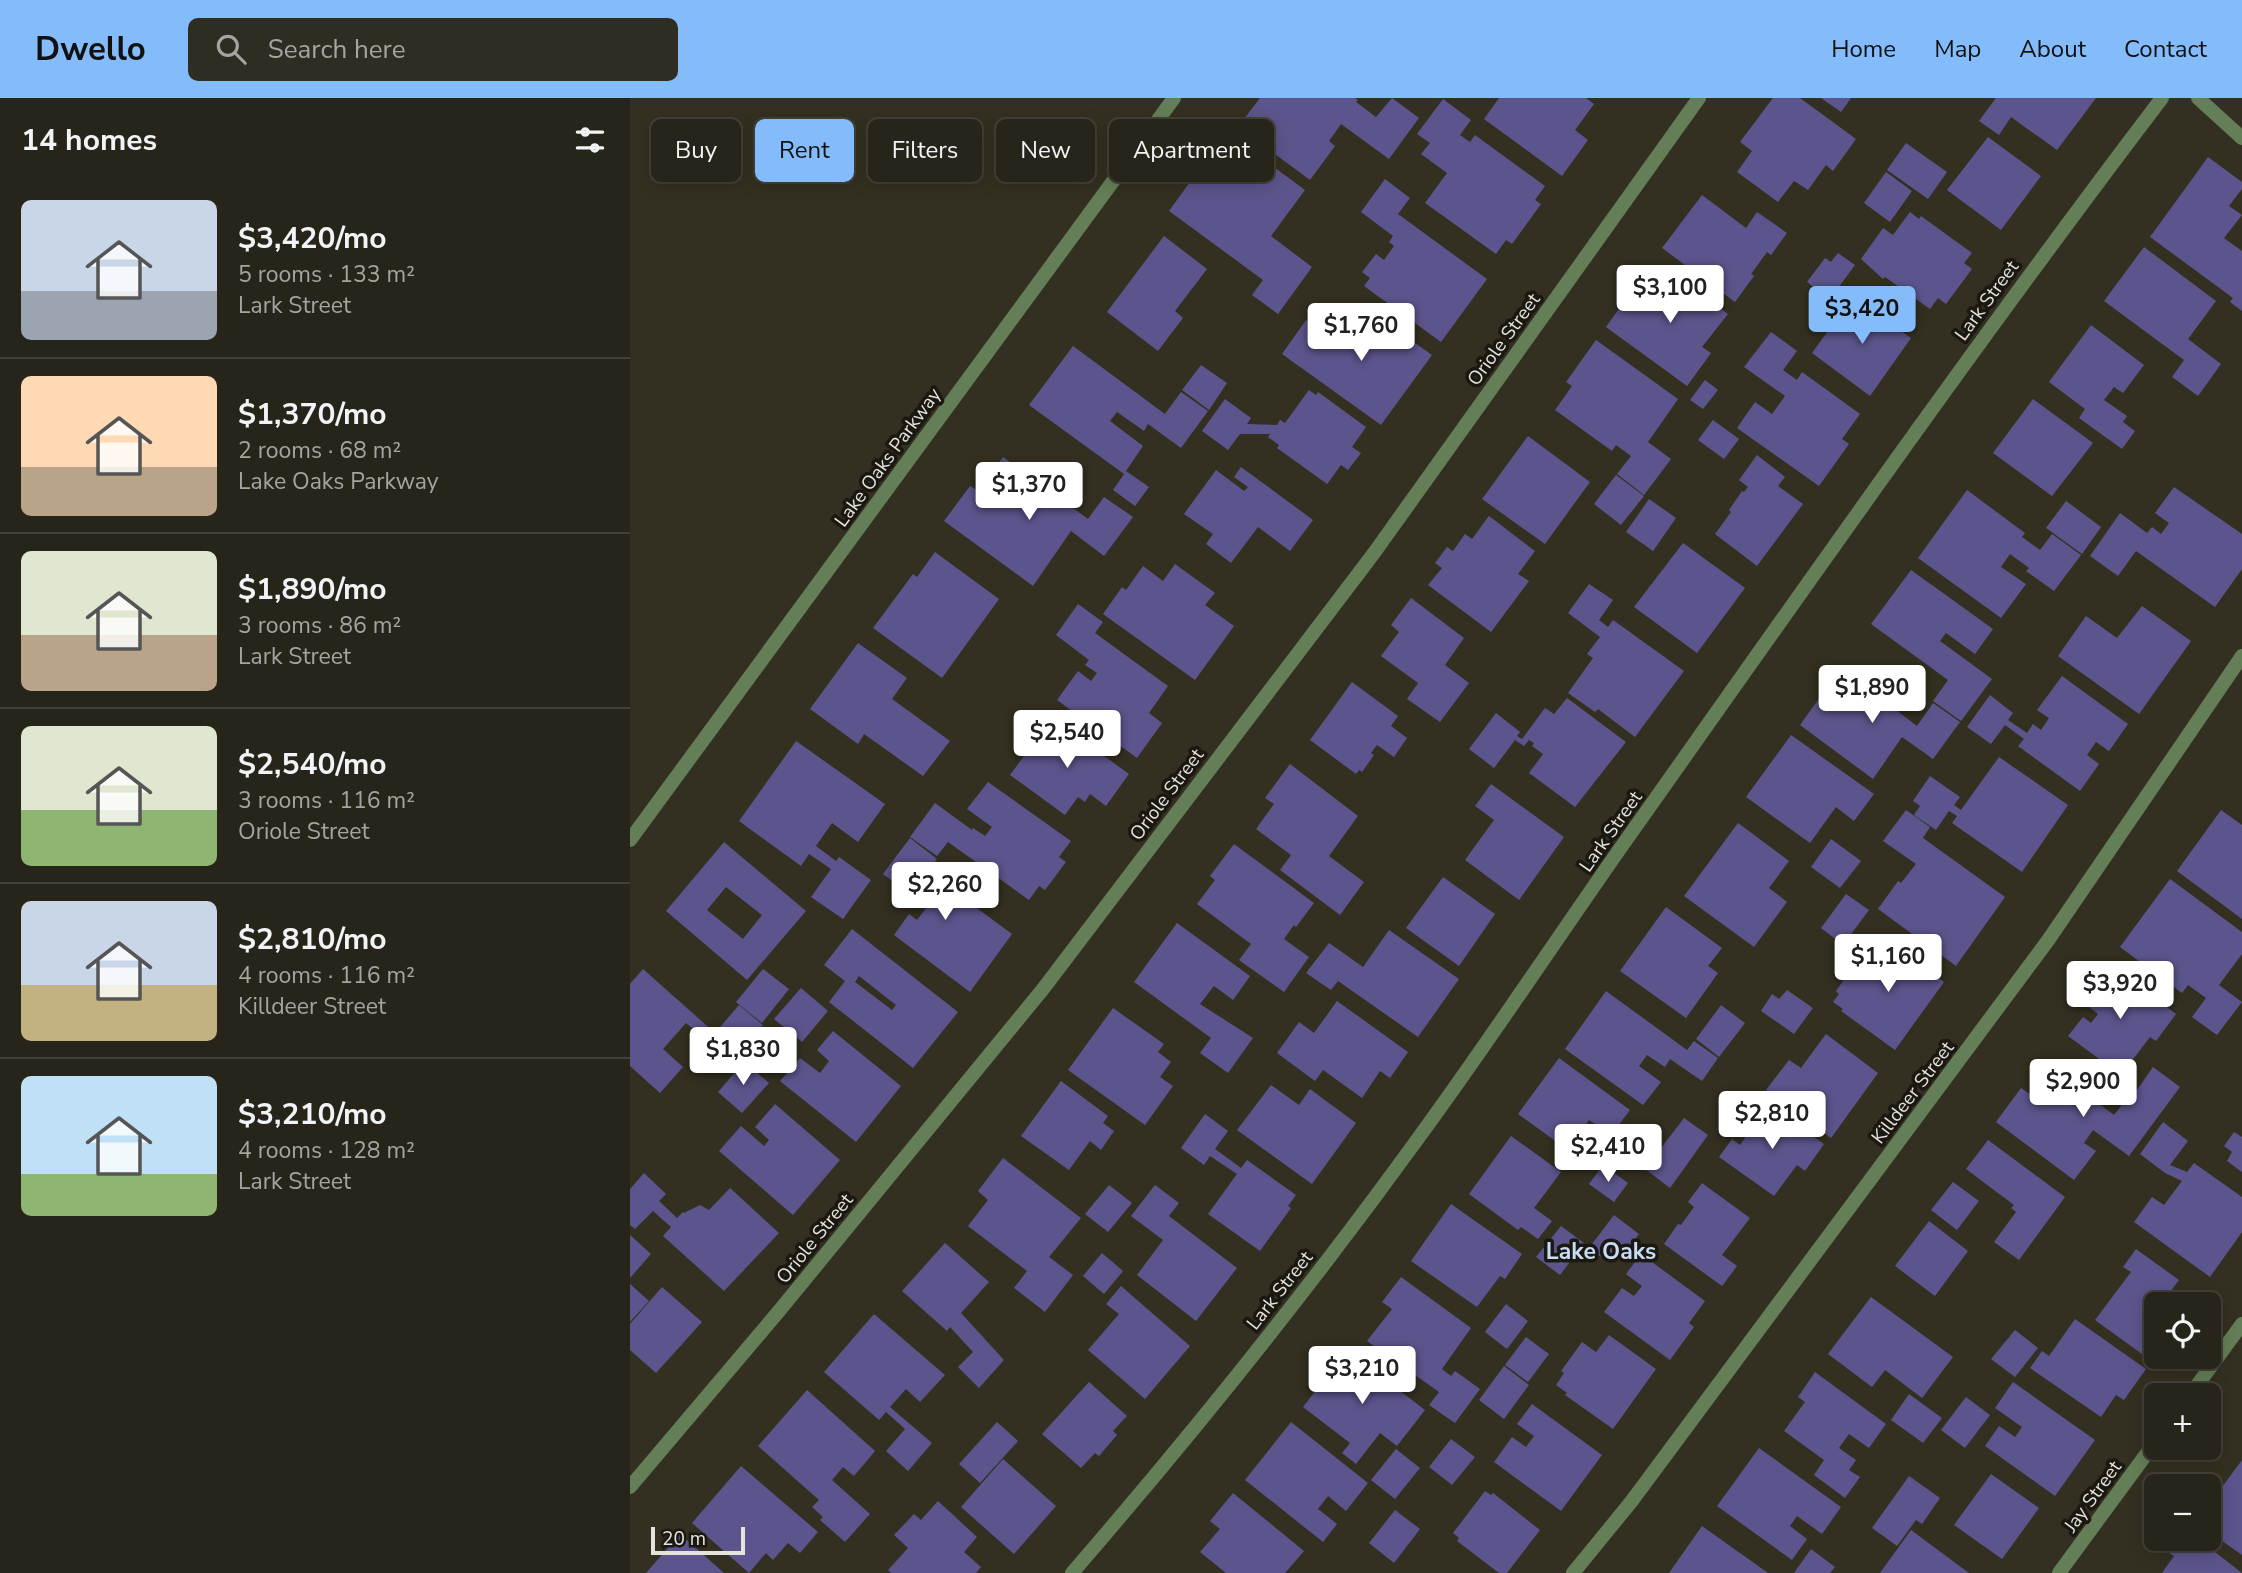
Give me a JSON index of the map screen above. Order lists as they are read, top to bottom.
{
  "streets": {
    "street": [
      "Lark Street",
      "Oriole Street",
      "Lake Oaks Parkway",
      "Killdeer Street",
      "Jay Street"
    ]
  },
  "districts": ["Lake Oaks"],
  "scale_bar": "20 m",
  "page": {
    "header": "Dwello",
    "search": "Search here",
    "nav": [
      "Home",
      "Map",
      "About",
      "Contact"
    ],
    "heading": "14 homes",
    "chip": [
      "Buy",
      "Rent",
      "Filters",
      "New",
      "Apartment"
    ],
    "list": [
      {
        "name": "$3,420/mo",
        "note": "5 rooms · 133 m² · Lark Street"
      },
      {
        "name": "$1,370/mo",
        "note": "2 rooms · 68 m² · Lake Oaks Parkway"
      },
      {
        "name": "$1,890/mo",
        "note": "3 rooms · 86 m² · Lark Street"
      },
      {
        "name": "$2,540/mo",
        "note": "3 rooms · 116 m² · Oriole Street"
      },
      {
        "name": "$2,810/mo",
        "note": "4 rooms · 116 m² · Killdeer Street"
      },
      {
        "name": "$3,210/mo",
        "note": "4 rooms · 128 m² · Lark Street"
      }
    ],
    "price": [
      "$3,100",
      "$3,420",
      "$1,760",
      "$1,370",
      "$1,890",
      "$2,540",
      "$2,260",
      "$1,160",
      "$3,920",
      "$1,830",
      "$2,900",
      "$2,810",
      "$2,410",
      "$3,210"
    ],
    "map_buttons": ["+", "−"],
    "scale": "20 m"
  }
}
